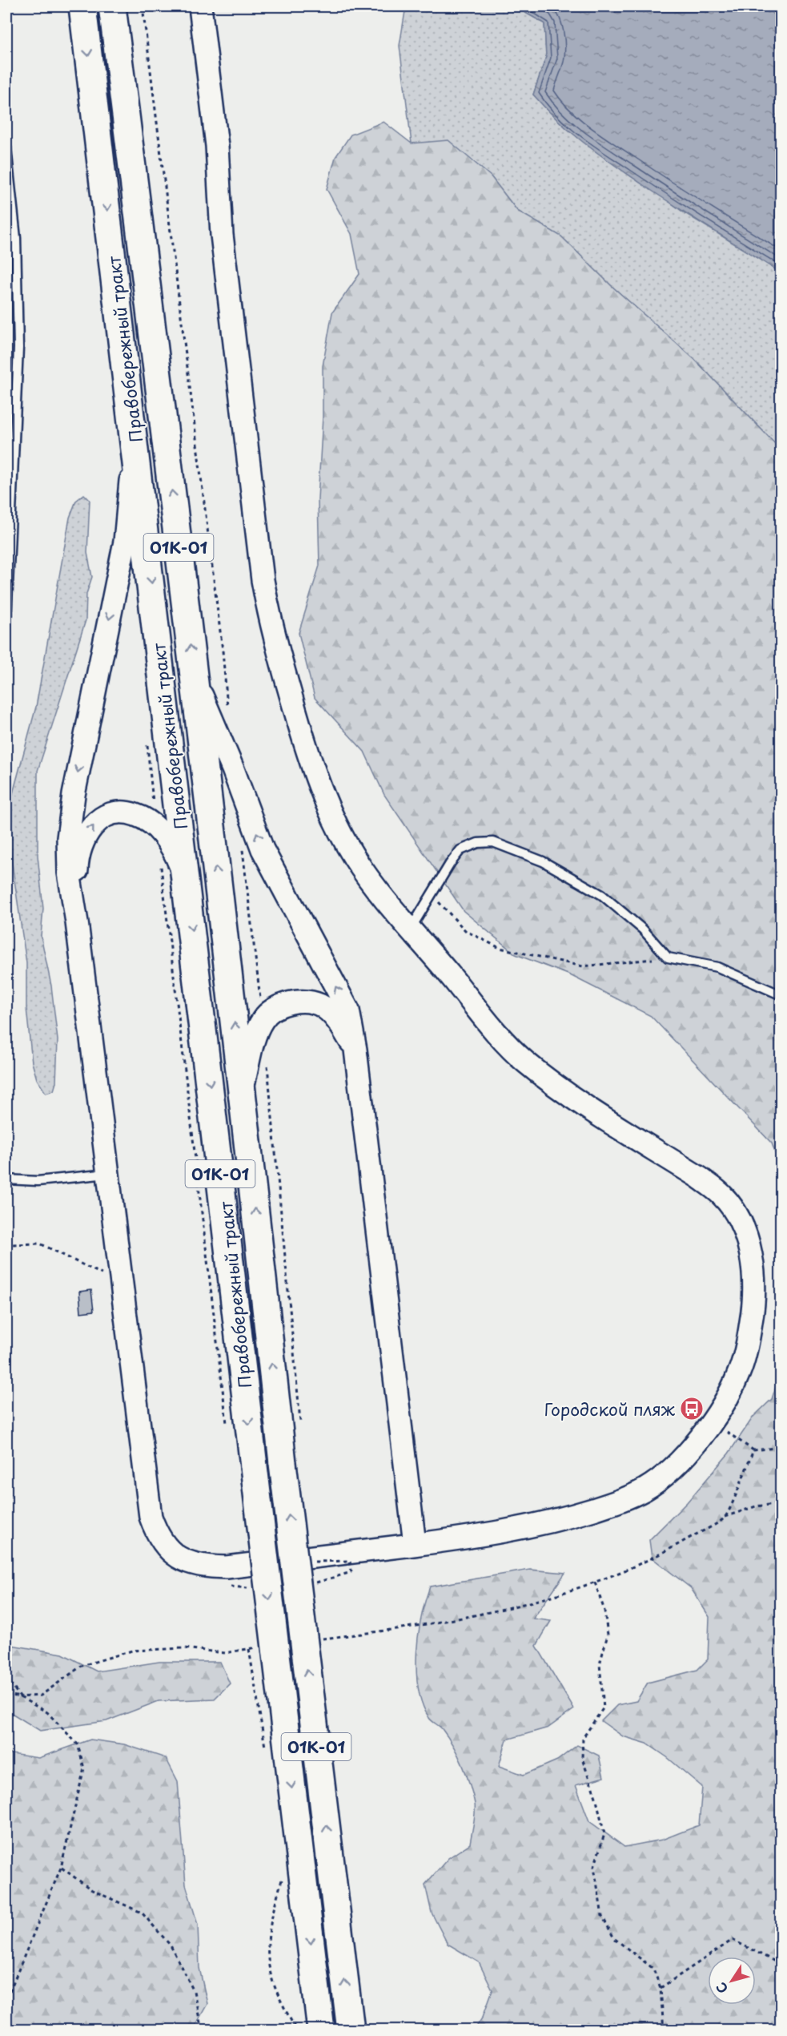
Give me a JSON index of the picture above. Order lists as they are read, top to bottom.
{
  "streets": {
    "highway": ["Правобережный тракт", "01К-01"]
  },
  "places": {
    "bus stop": ["Городской пляж"]
  },
  "north": "bottom left"
}
